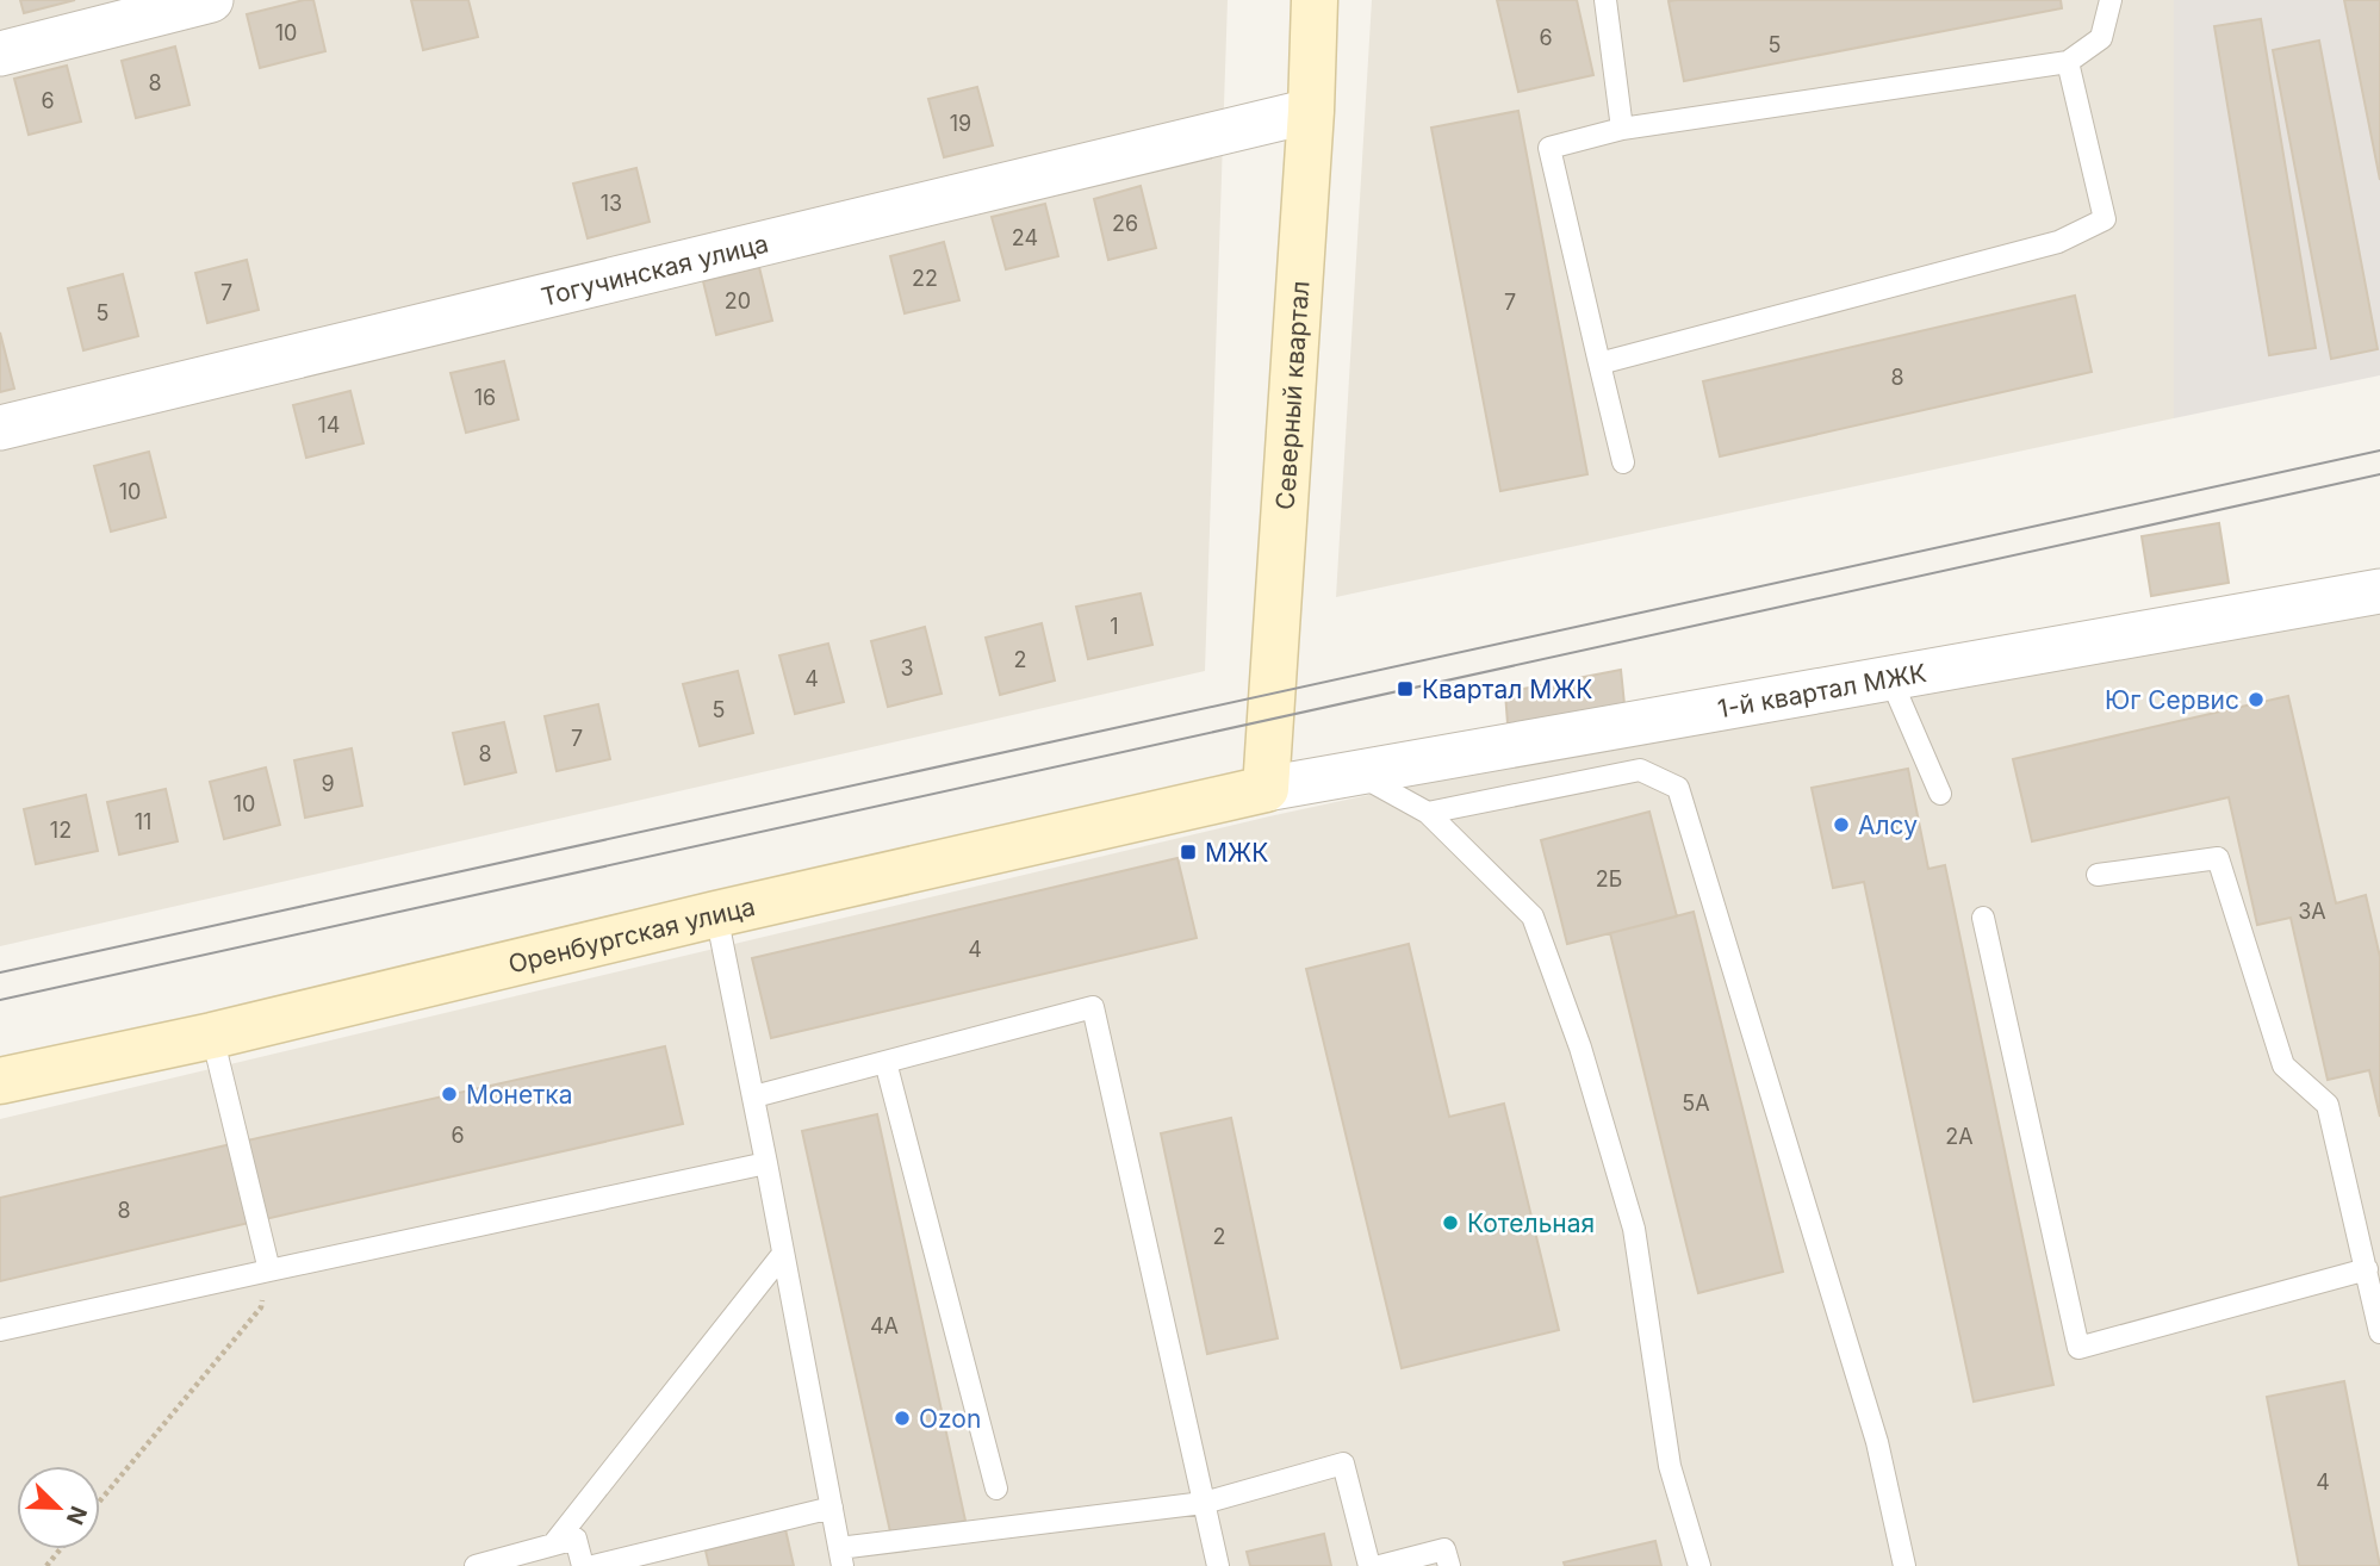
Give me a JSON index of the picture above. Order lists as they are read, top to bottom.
{
  "streets": {
    "main road": ["Северный квартал", "Оренбургская улица"],
    "street": ["Тогучинская улица", "1-й квартал МЖК"]
  },
  "crossings": [
    ["Тогучинская улица", "Северный квартал"],
    ["Северный квартал", "1-й квартал МЖК"],
    ["Северный квартал", "Оренбургская улица"],
    ["1-й квартал МЖК", "Оренбургская улица"]
  ],
  "places": {
    "transit": ["Квартал МЖК", "МЖК"],
    "other": [
      "Юг Сервис",
      "Алсу",
      "Монетка",
      "Котельная",
      "Ozon"
    ]
  },
  "house_numbers": [
    "10",
    "6",
    "5",
    "8",
    "6",
    "19",
    "13",
    "26",
    "24",
    "22",
    "7",
    "20",
    "7",
    "5",
    "8",
    "16",
    "14",
    "10",
    "1",
    "2",
    "3",
    "4",
    "5",
    "7",
    "8",
    "9",
    "10",
    "11",
    "12",
    "2Б",
    "3А",
    "4",
    "5А",
    "6",
    "2А",
    "8",
    "2",
    "4А",
    "4"
  ],
  "north": "bottom right"
}
